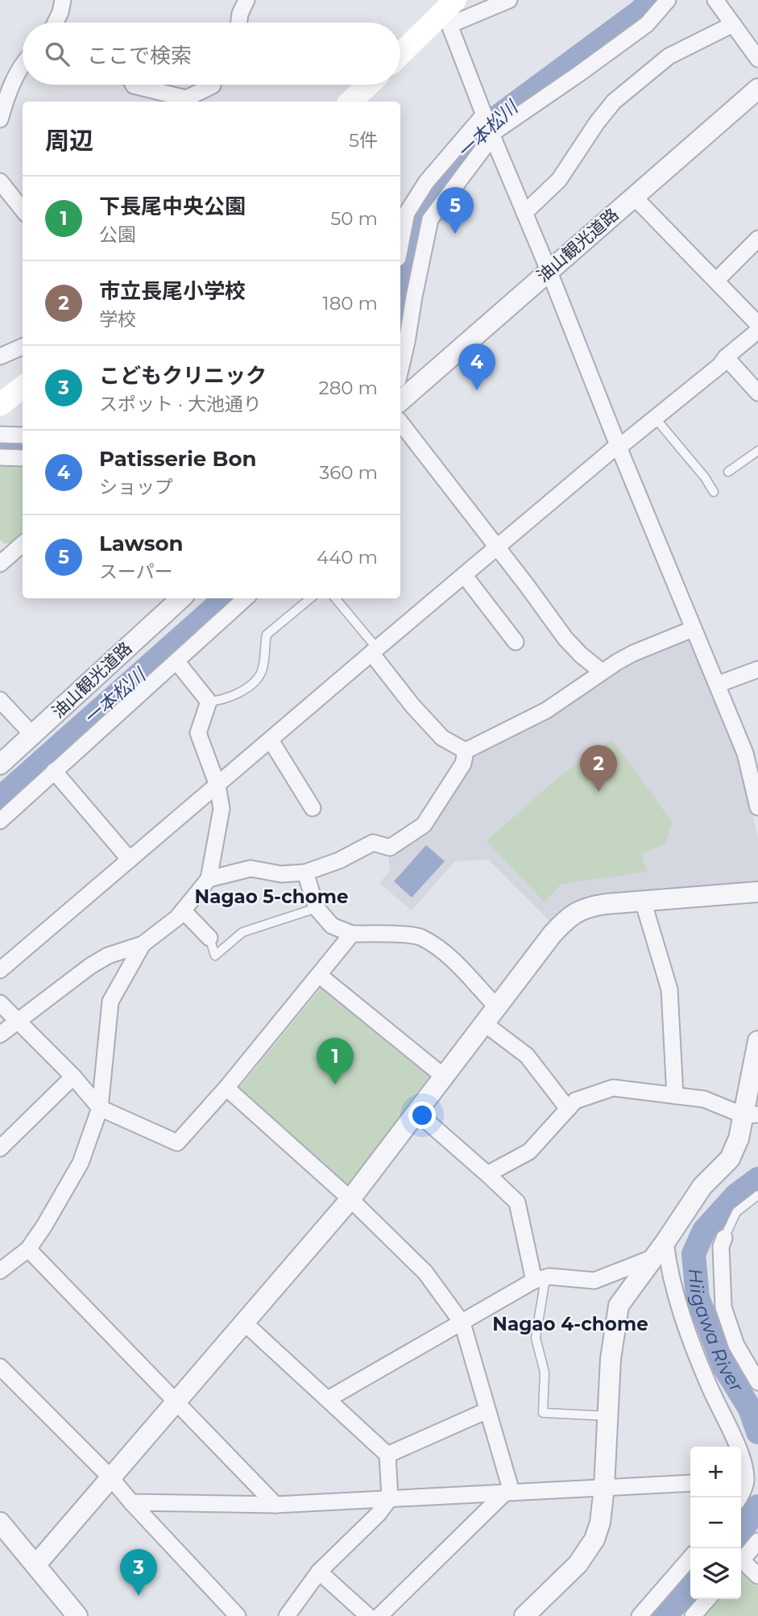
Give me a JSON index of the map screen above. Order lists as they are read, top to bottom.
{
  "streets": {
    "street": ["油山観光道路"]
  },
  "districts": ["Nagao 5-chome", "Nagao 4-chome"],
  "water": ["一本松川", "Hiigawa River"],
  "page": {
    "search": "ここで検索",
    "heading": ["周辺", "5件"],
    "list": [
      {
        "mark": "1",
        "name": "下長尾中央公園",
        "note": "公園",
        "value": "50 m"
      },
      {
        "mark": "2",
        "name": "市立長尾小学校",
        "note": "学校",
        "value": "180 m"
      },
      {
        "mark": "3",
        "name": "こどもクリニック",
        "note": "スポット · 大池通り",
        "value": "280 m"
      },
      {
        "mark": "4",
        "name": "Patisserie Bon",
        "note": "ショップ",
        "value": "360 m"
      },
      {
        "mark": "5",
        "name": "Lawson",
        "note": "スーパー",
        "value": "440 m"
      }
    ],
    "pins": [
      "5",
      "4",
      "2",
      "1",
      "3"
    ],
    "map_buttons": ["+", "−"]
  }
}
